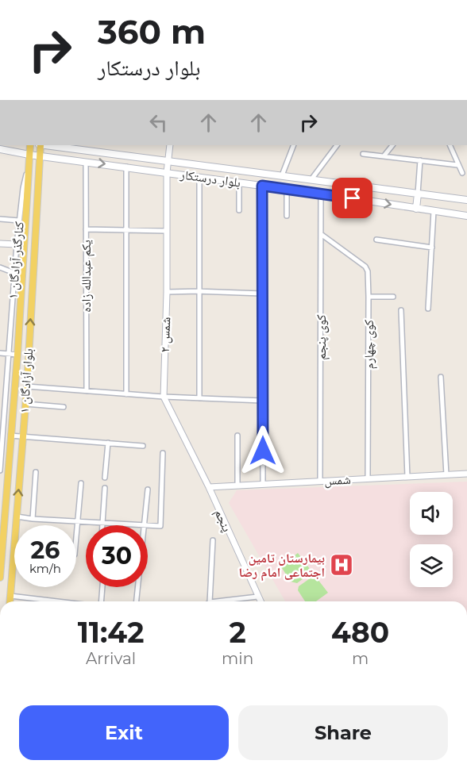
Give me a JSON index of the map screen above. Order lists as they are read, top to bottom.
{
  "streets": {
    "main road": ["بلوار درستکار", "بلوار آزادگان ۱"],
    "street": [
      "کنارگذر آزادگان ۱",
      "یکم عبدالله زاده",
      "شمس ۲",
      "کوی پنجم",
      "کوی چهارم",
      "شمس",
      "پنجم"
    ]
  },
  "crossings": [
    ["بلوار درستکار", "یکم عبدالله زاده"],
    ["بلوار درستکار", "شمس ۲"],
    ["بلوار درستکار", "کوی پنجم"],
    ["بلوار درستکار", "بلوار آزادگان ۱"],
    ["کنارگذر آزادگان ۱", "بلوار آزادگان ۱"],
    ["شمس ۲", "شمس"],
    ["شمس ۲", "پنجم"],
    ["کوی پنجم", "کوی چهارم"],
    ["کوی پنجم", "شمس"],
    ["کوی چهارم", "شمس"],
    ["شمس", "پنجم"]
  ],
  "places": {
    "hospital": ["بیمارستان تامین اجتماعی امام رضا"]
  },
  "page": {
    "turn": ["360 m", "بلوار درستکار"],
    "speed": "26 km/h",
    "limit": "30",
    "eta": [
      "11:42",
      "Arrival",
      "2",
      "min",
      "480",
      "m"
    ],
    "buttons": ["Exit", "Share"]
  }
}
